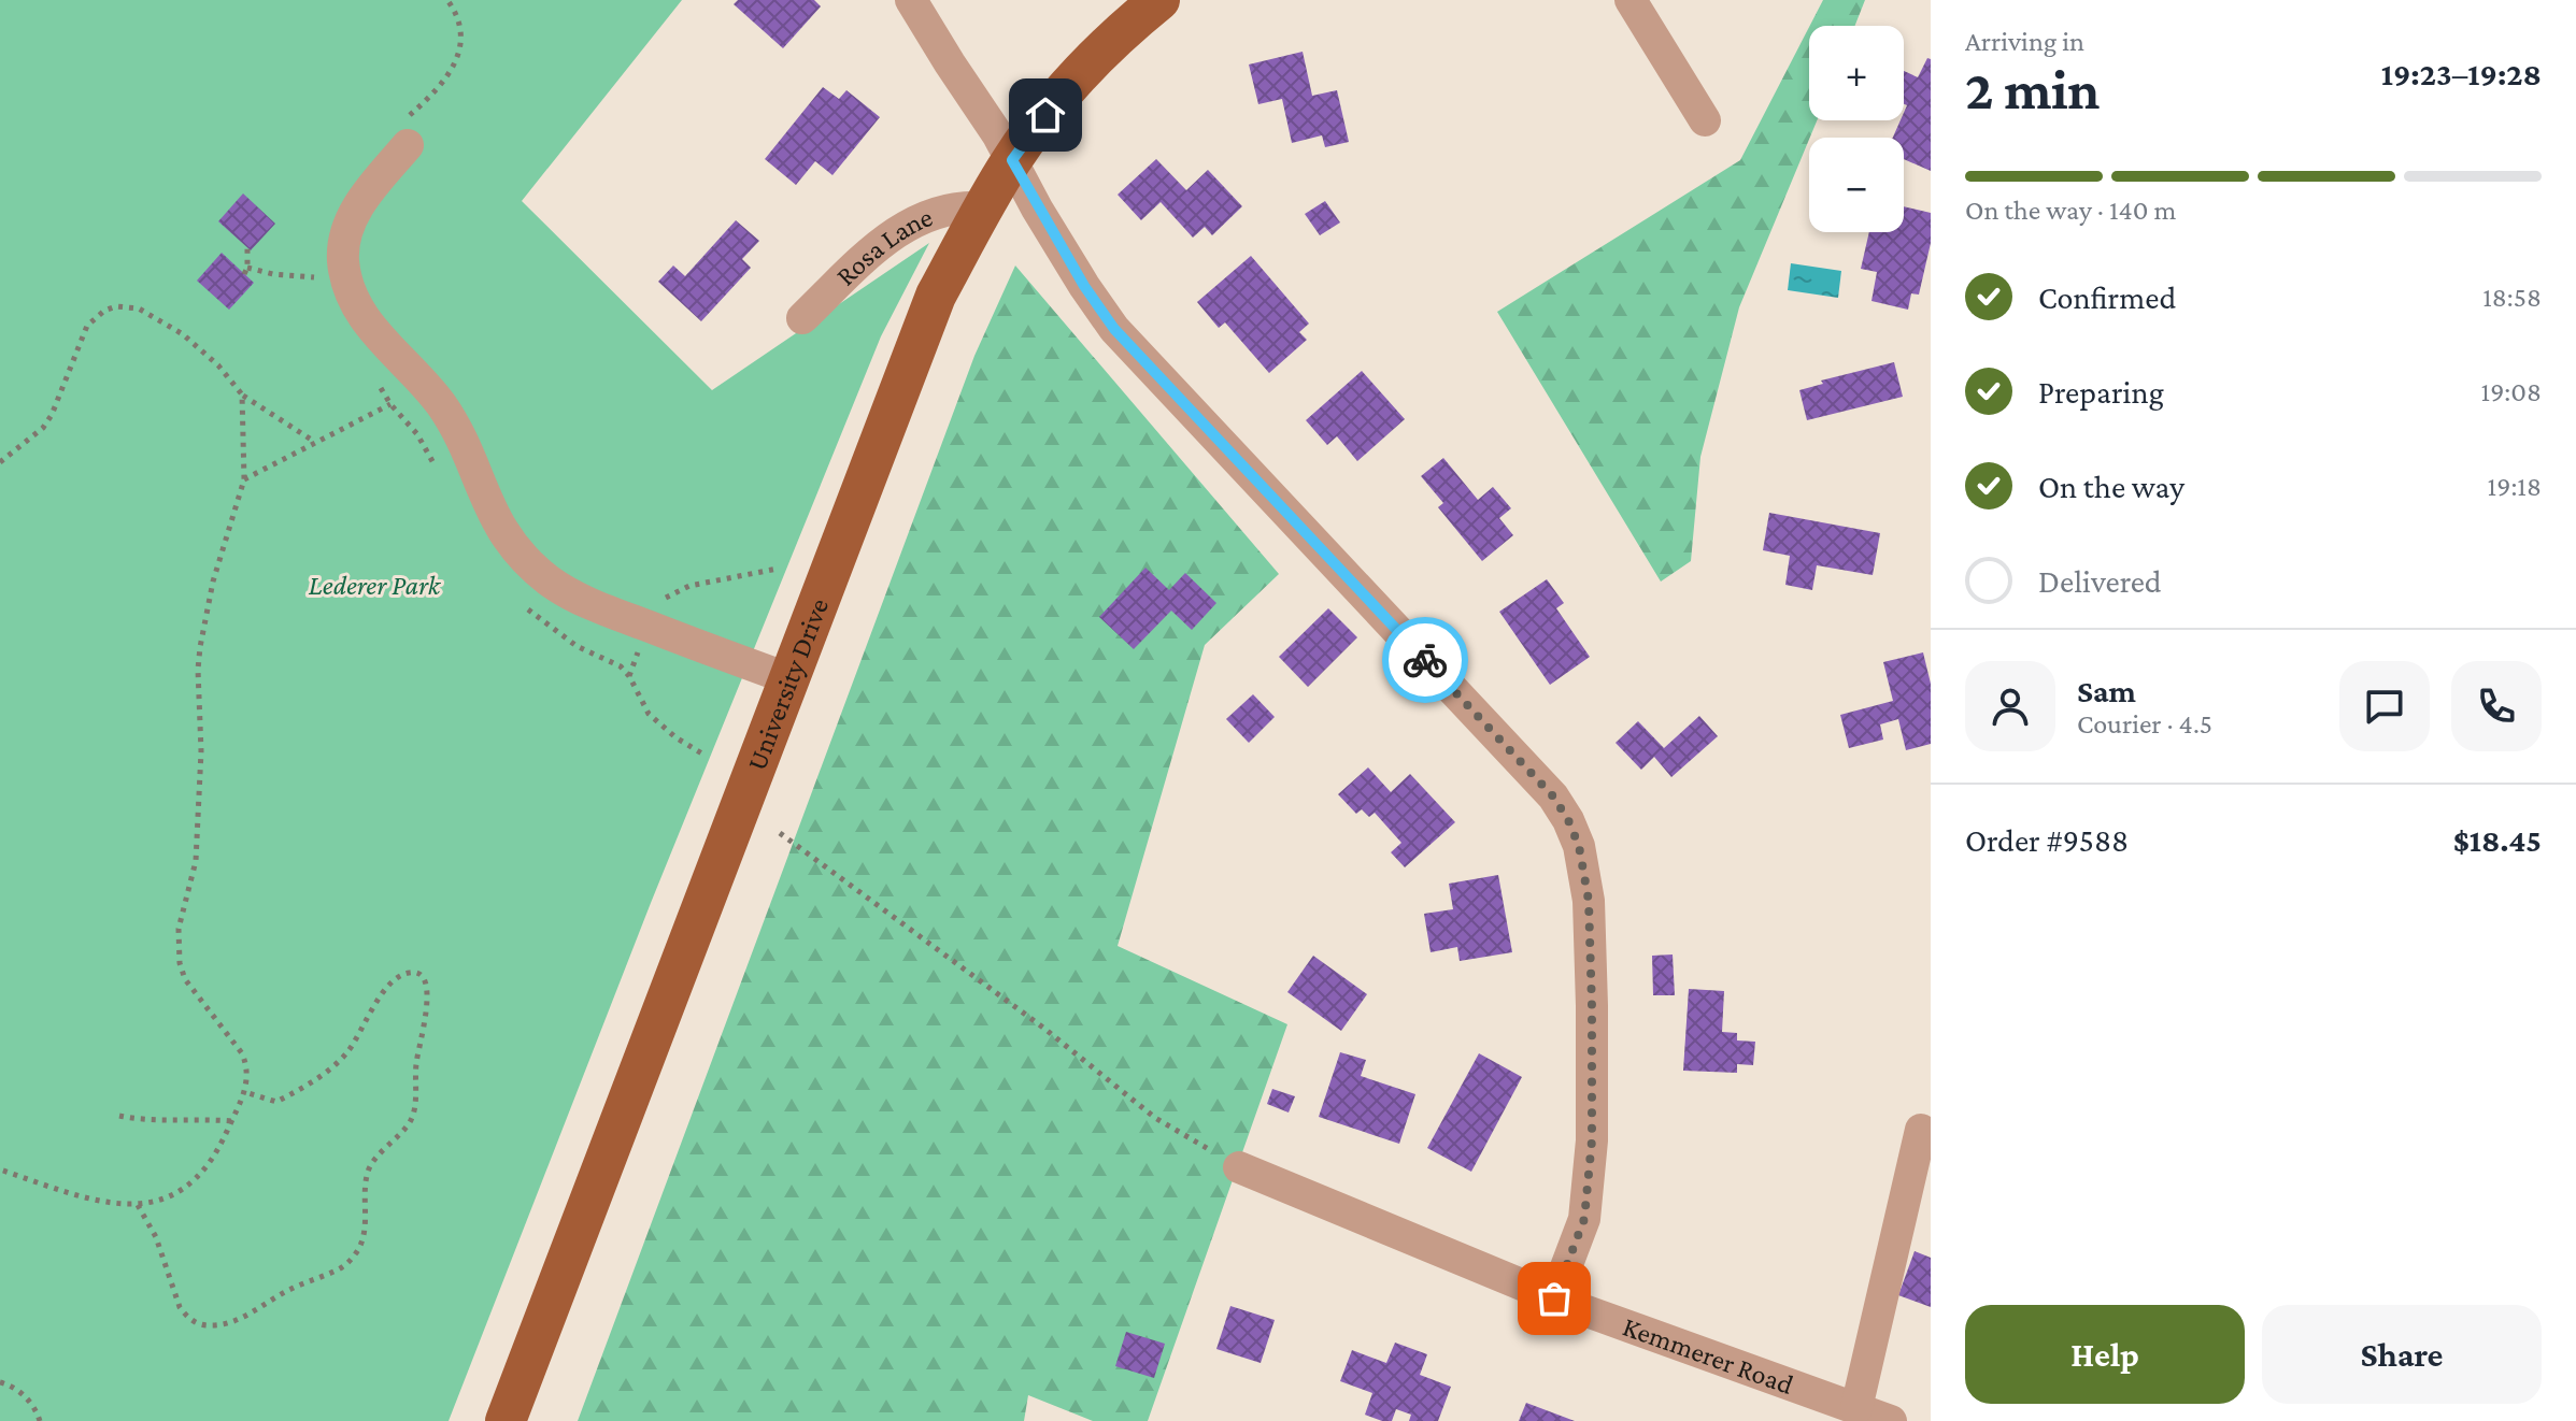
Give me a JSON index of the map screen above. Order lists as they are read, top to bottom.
{
  "streets": {
    "main road": ["University Drive"],
    "street": ["Rosa Lane", "Kemmerer Road"]
  },
  "crossings": [
    ["Rosa Lane", "University Drive"]
  ],
  "parks": ["Lederer Park"],
  "page": {
    "heading": ["2 min", "Arriving in", "19:23–19:28"],
    "panel": [
      "Sam",
      "Courier · 4.5",
      "Order #9588",
      "$18.45"
    ],
    "map_buttons": ["+", "−"],
    "bar": "On the way · 140 m",
    "list": [
      ["Confirmed", "18:58"],
      ["Preparing", "19:08"],
      ["On the way", "19:18"],
      "Delivered"
    ],
    "buttons": ["Help", "Share"]
  }
}
